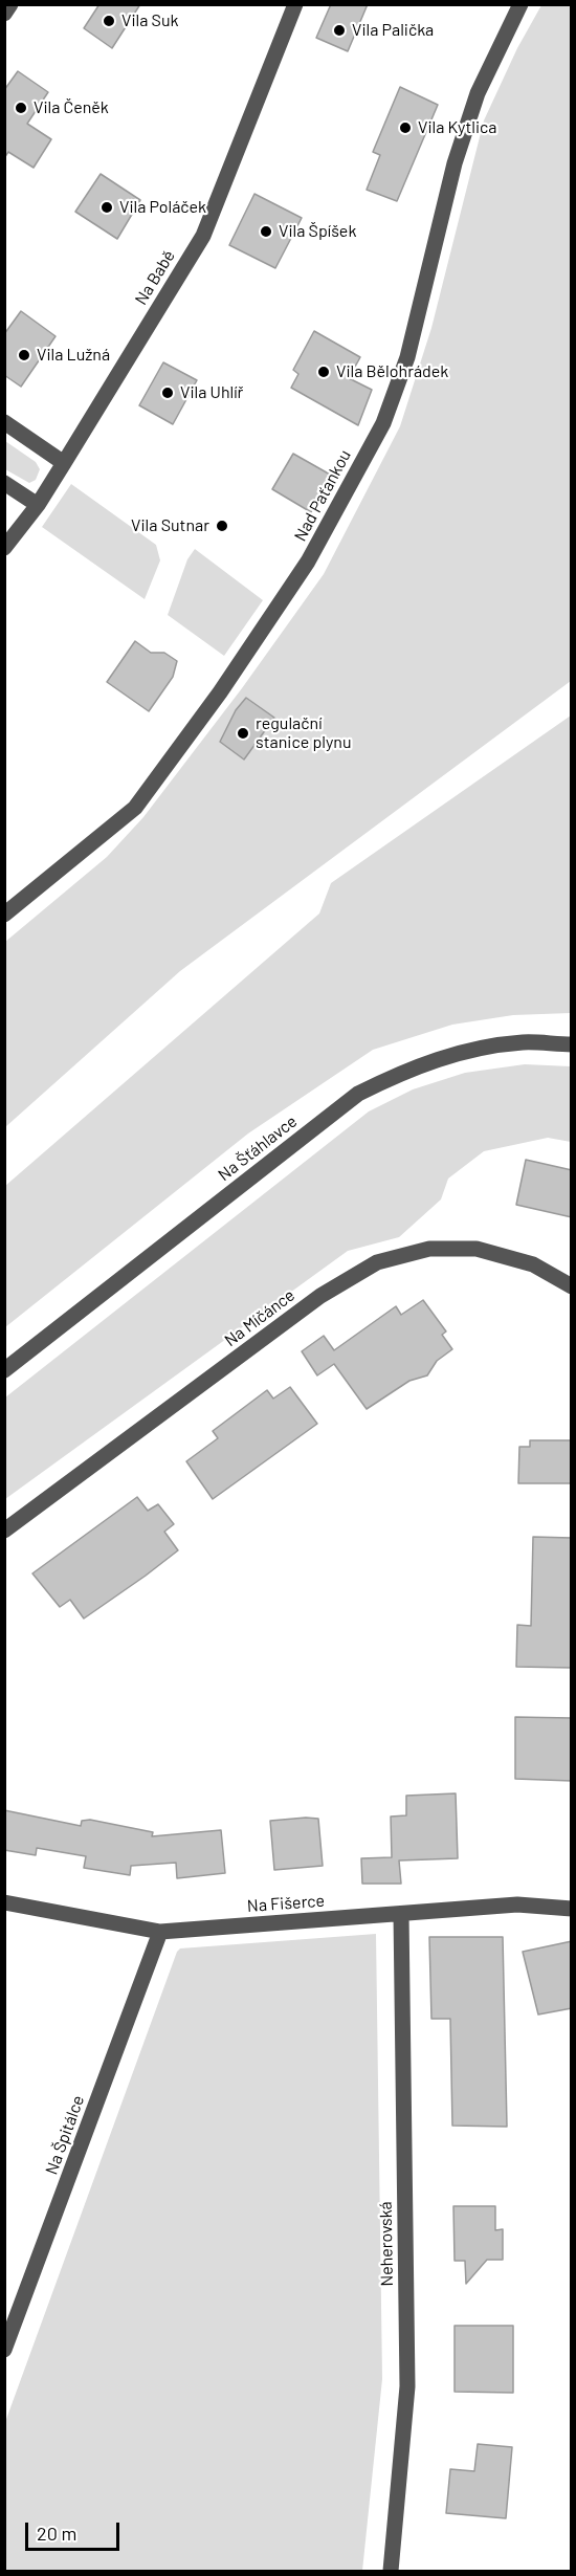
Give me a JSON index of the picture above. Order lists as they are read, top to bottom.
{
  "streets": {
    "street": [
      "Na Babě",
      "Nad Paťankou",
      "Na Šťáhlavce",
      "Na Míčánce",
      "Na Fišerce",
      "Na Špitálce",
      "Neherovská"
    ]
  },
  "crossings": [
    ["Na Fišerce", "Na Špitálce"],
    ["Na Fišerce", "Neherovská"]
  ],
  "places": [
    "Vila Suk",
    "Vila Palička",
    "Vila Čeněk",
    "Vila Kytlica",
    "Vila Poláček",
    "Vila Špíšek",
    "Vila Lužná",
    "Vila Bělohrádek",
    "Vila Uhlíř",
    "Vila Sutnar",
    "regulační stanice plynu"
  ],
  "scale_bar": "20 m"
}
